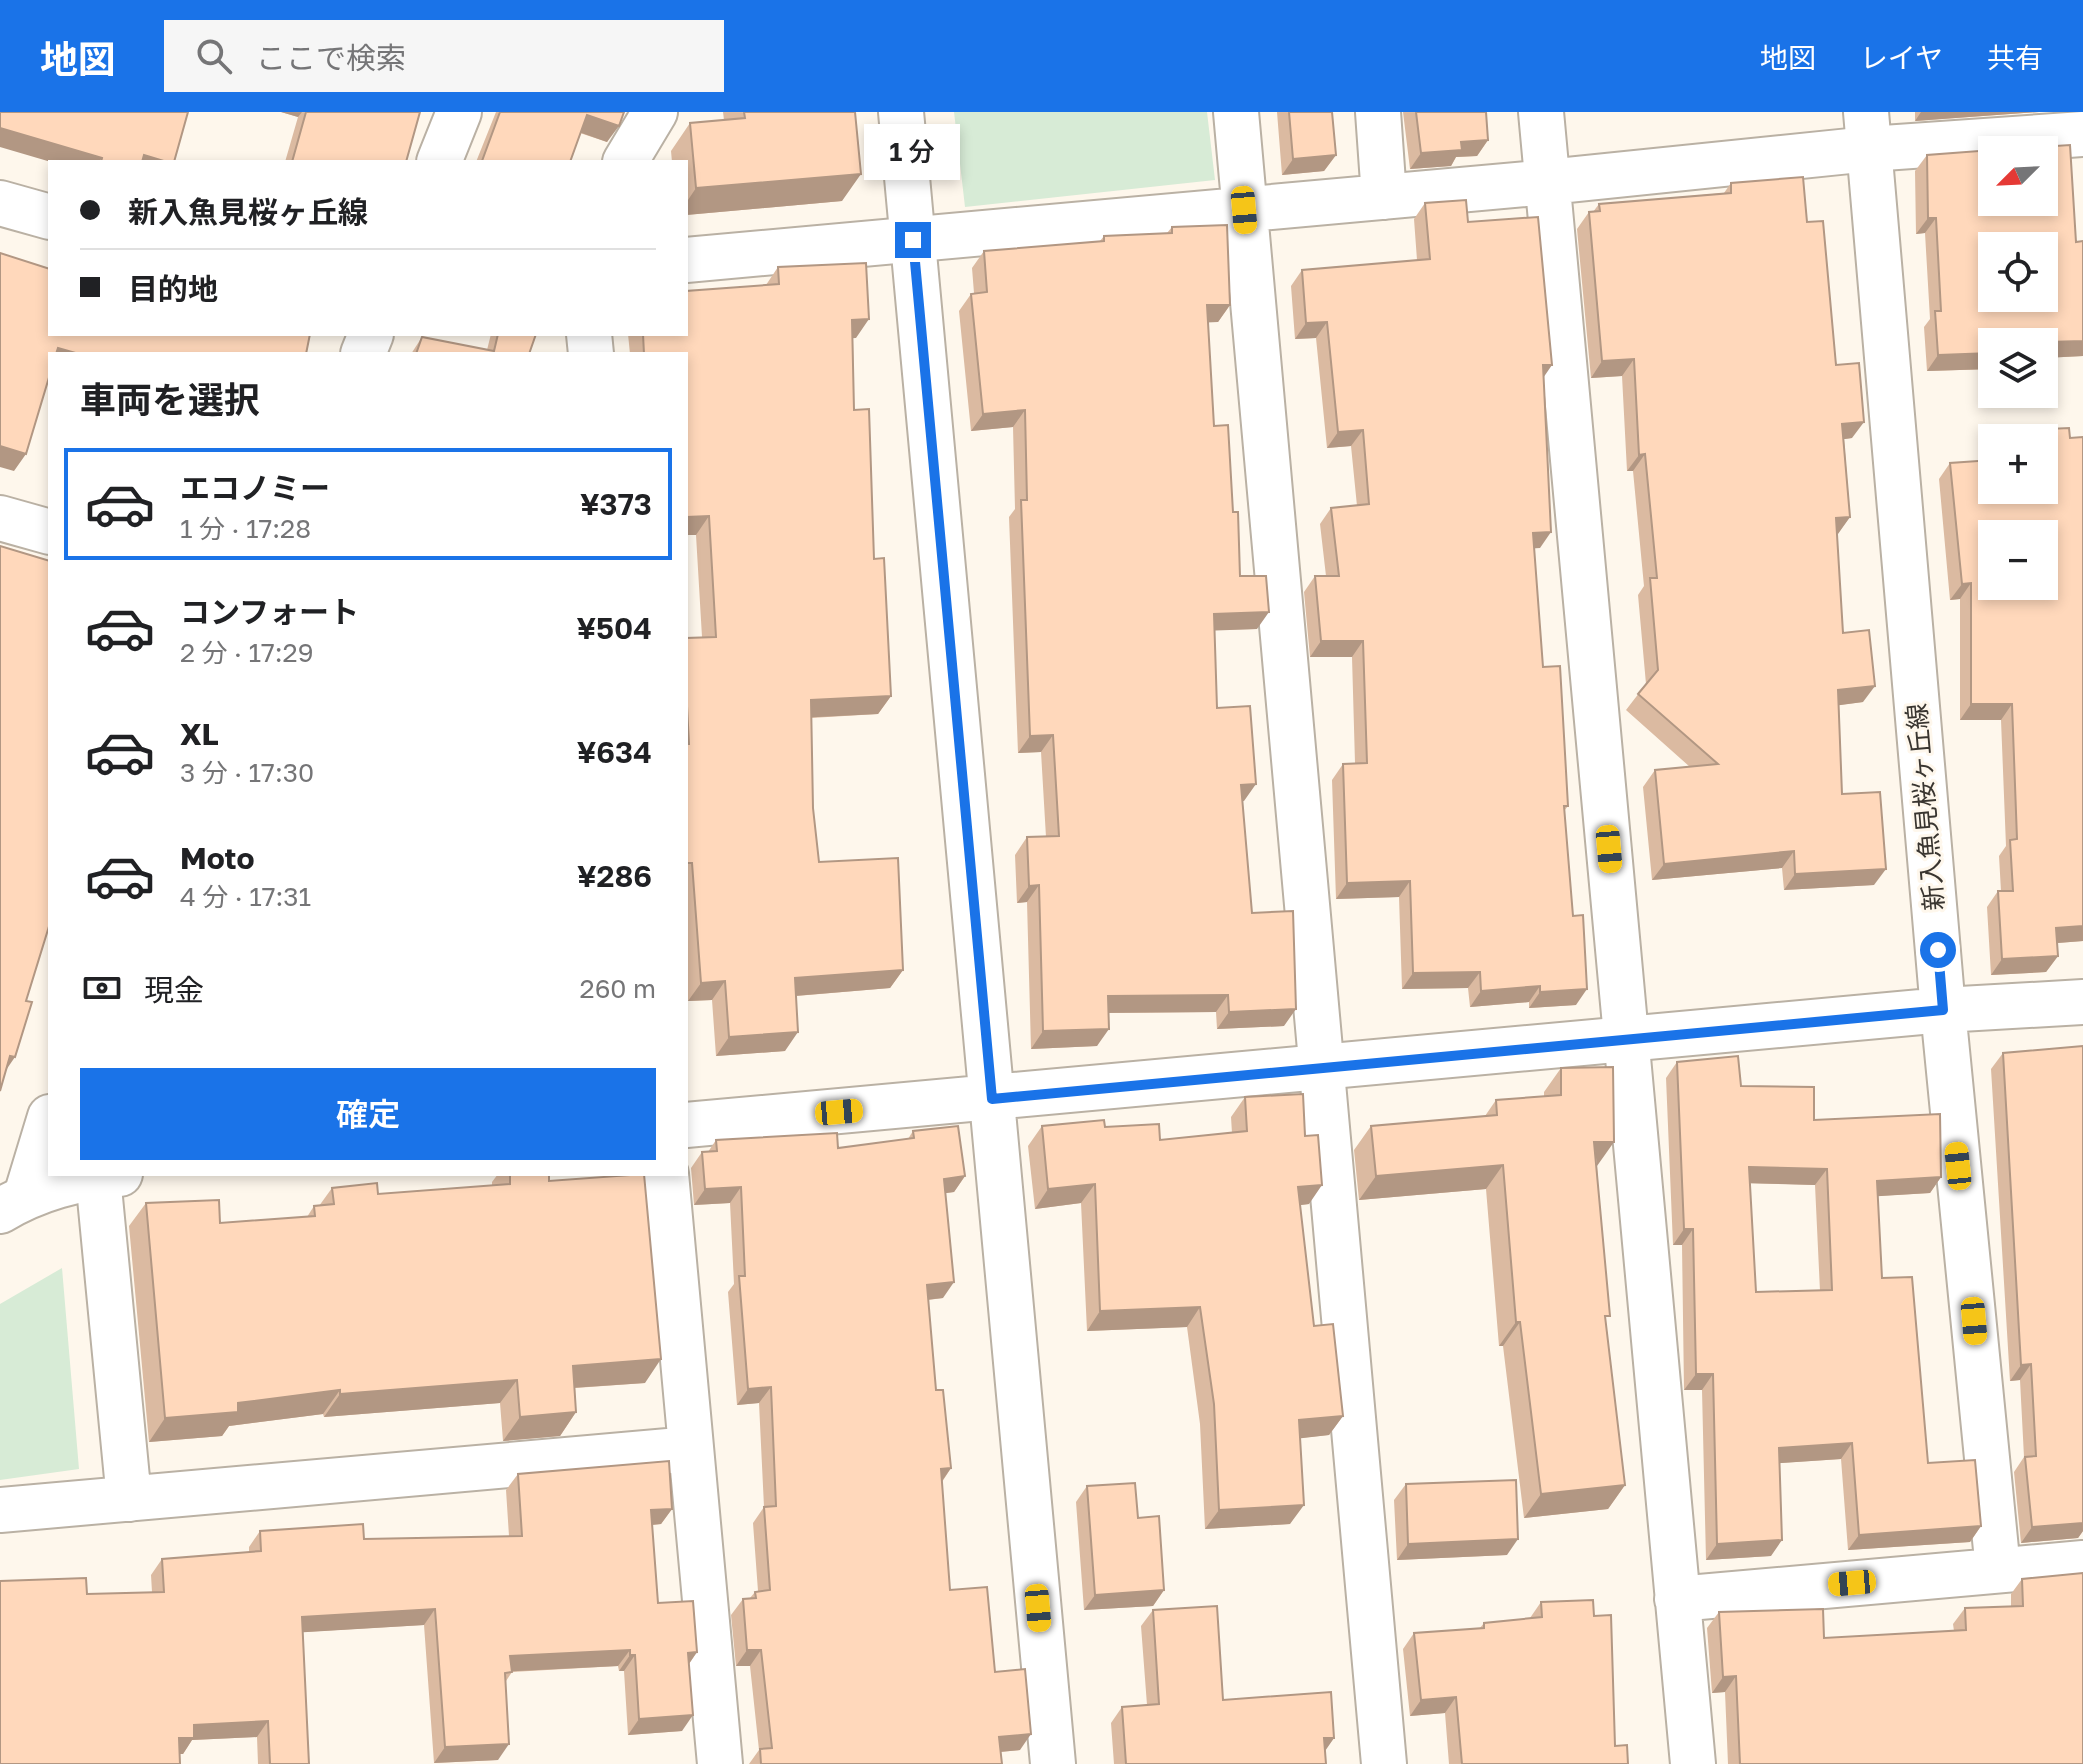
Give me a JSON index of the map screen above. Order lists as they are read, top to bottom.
{
  "streets": {
    "street": ["新入魚見桜ヶ丘線"]
  },
  "north": "bottom left",
  "page": {
    "header": "地図",
    "search": "ここで検索",
    "nav": ["地図", "レイヤ", "共有"],
    "bubble": "1 分",
    "map_buttons": ["+", "−"],
    "banner": ["新入魚見桜ヶ丘線", "目的地"],
    "heading": "車両を選択",
    "list": [
      {
        "name": "エコノミー",
        "note": "1 分 · 17:28",
        "value": "¥373"
      },
      {
        "name": "コンフォート",
        "note": "2 分 · 17:29",
        "value": "¥504"
      },
      {
        "name": "XL",
        "note": "3 分 · 17:30",
        "value": "¥634"
      },
      {
        "name": "Moto",
        "note": "4 分 · 17:31",
        "value": "¥286"
      }
    ],
    "pay": ["現金", "260 m"],
    "buttons": "確定"
  }
}
